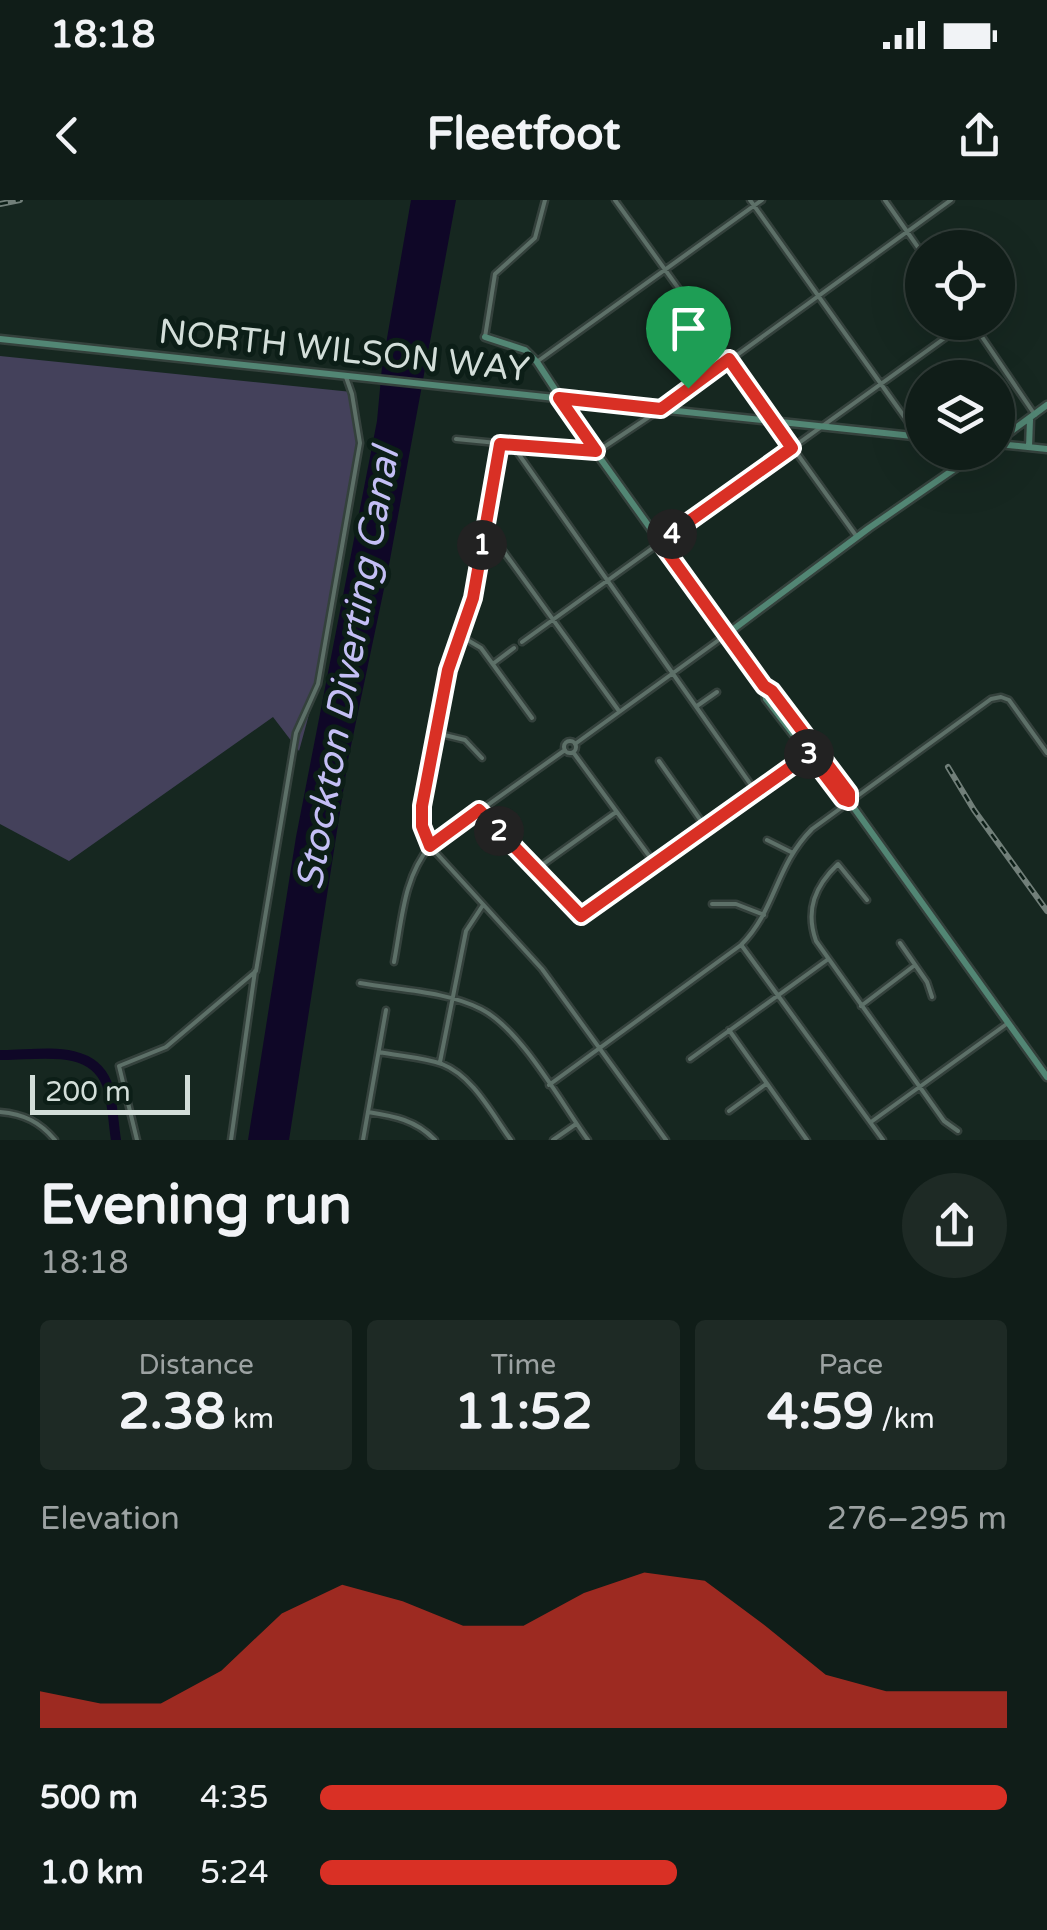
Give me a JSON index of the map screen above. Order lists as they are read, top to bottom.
{
  "streets": {
    "street": ["NORTH WILSON WAY"]
  },
  "water": ["Stockton Diverting Canal"],
  "scale_bar": "200 m",
  "page": {
    "status": "18:18",
    "header": "Fleetfoot",
    "pins": [
      "4",
      "1",
      "3",
      "2"
    ],
    "scale": "200 m",
    "heading": ["Evening run", "18:18"],
    "stats": [
      ["Distance", "2.38 km"],
      ["Time", "11:52"],
      ["Pace", "4:59 /km"]
    ],
    "chart": ["Elevation", "276–295 m"],
    "list": [
      {
        "name": "500 m",
        "note": "4:35"
      },
      {
        "name": "1.0 km",
        "note": "5:24"
      }
    ]
  }
}
